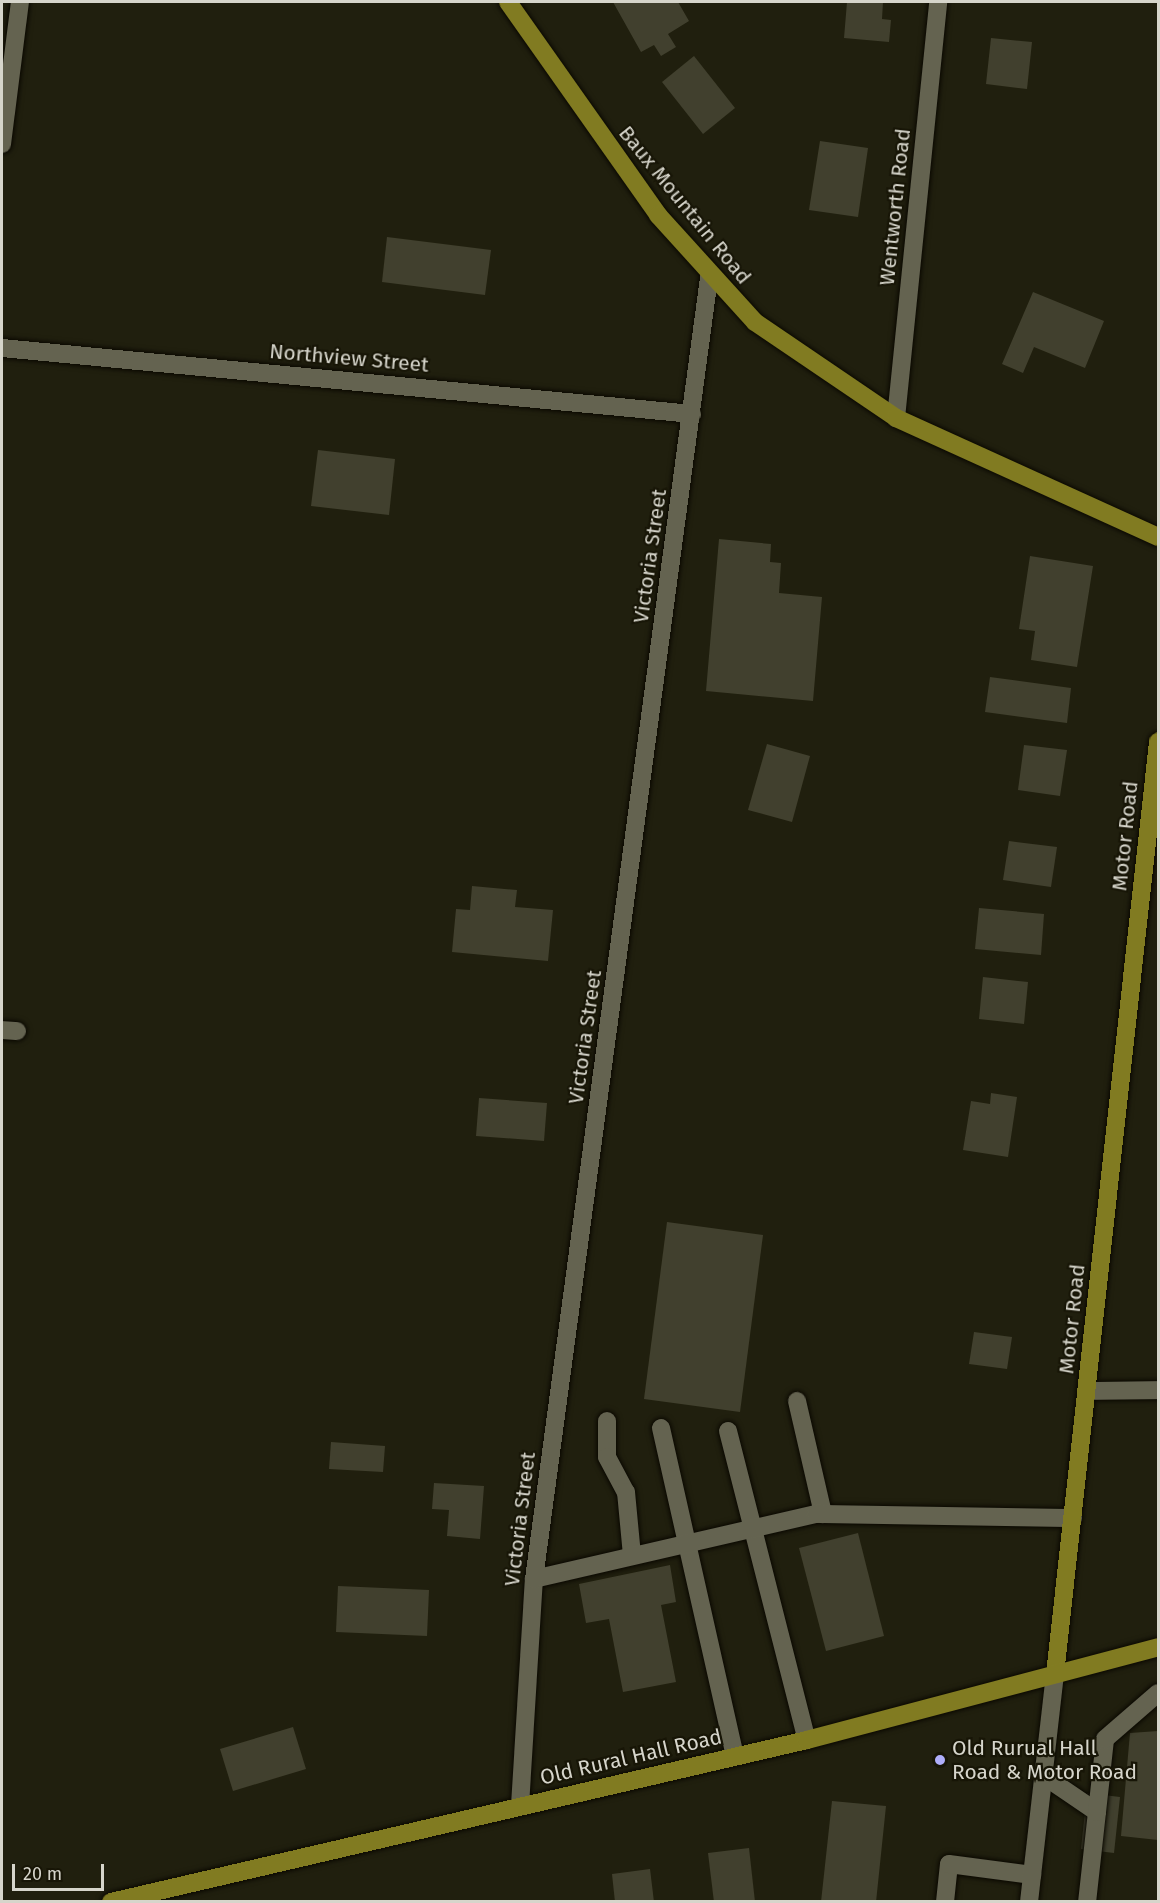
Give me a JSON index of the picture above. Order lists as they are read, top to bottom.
{
  "streets": {
    "main road": ["Baux Mountain Road", "Motor Road", "Old Rural Hall Road"],
    "street": ["Wentworth Road", "Northview Street", "Victoria Street"]
  },
  "crossings": [
    ["Baux Mountain Road", "Wentworth Road"],
    ["Baux Mountain Road", "Victoria Street"],
    ["Northview Street", "Victoria Street"],
    ["Victoria Street", "Old Rural Hall Road"],
    ["Motor Road", "Old Rural Hall Road"]
  ],
  "places": ["Old Rurual Hall Road & Motor Road"],
  "scale_bar": "20 m"
}
